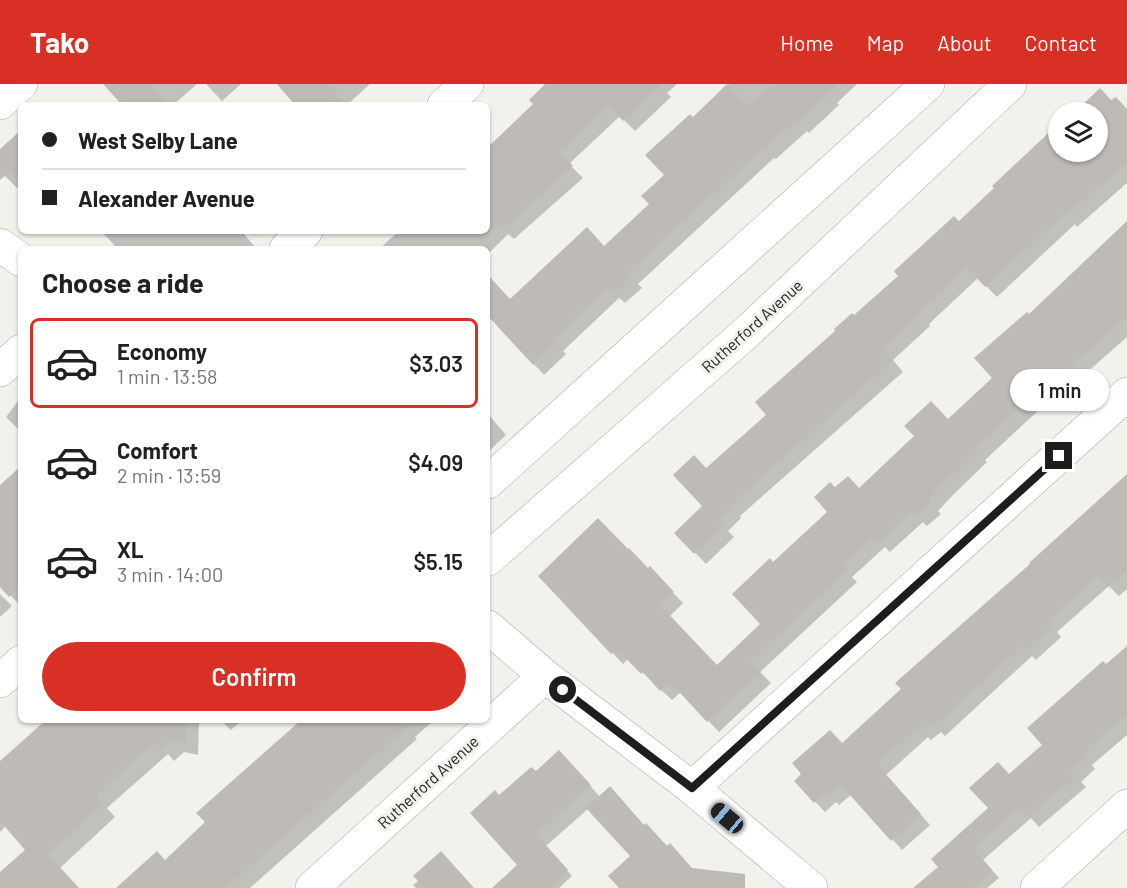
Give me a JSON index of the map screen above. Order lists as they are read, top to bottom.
{
  "streets": {
    "street": ["Rutherford Avenue"]
  },
  "page": {
    "header": "Tako",
    "nav": [
      "Home",
      "Map",
      "About",
      "Contact"
    ],
    "banner": ["West Selby Lane", "Alexander Avenue"],
    "heading": "Choose a ride",
    "list": [
      {
        "name": "Economy",
        "note": "1 min · 13:58",
        "value": "$3.03"
      },
      {
        "name": "Comfort",
        "note": "2 min · 13:59",
        "value": "$4.09"
      },
      {
        "name": "XL",
        "note": "3 min · 14:00",
        "value": "$5.15"
      }
    ],
    "bubble": "1 min",
    "buttons": "Confirm"
  }
}
